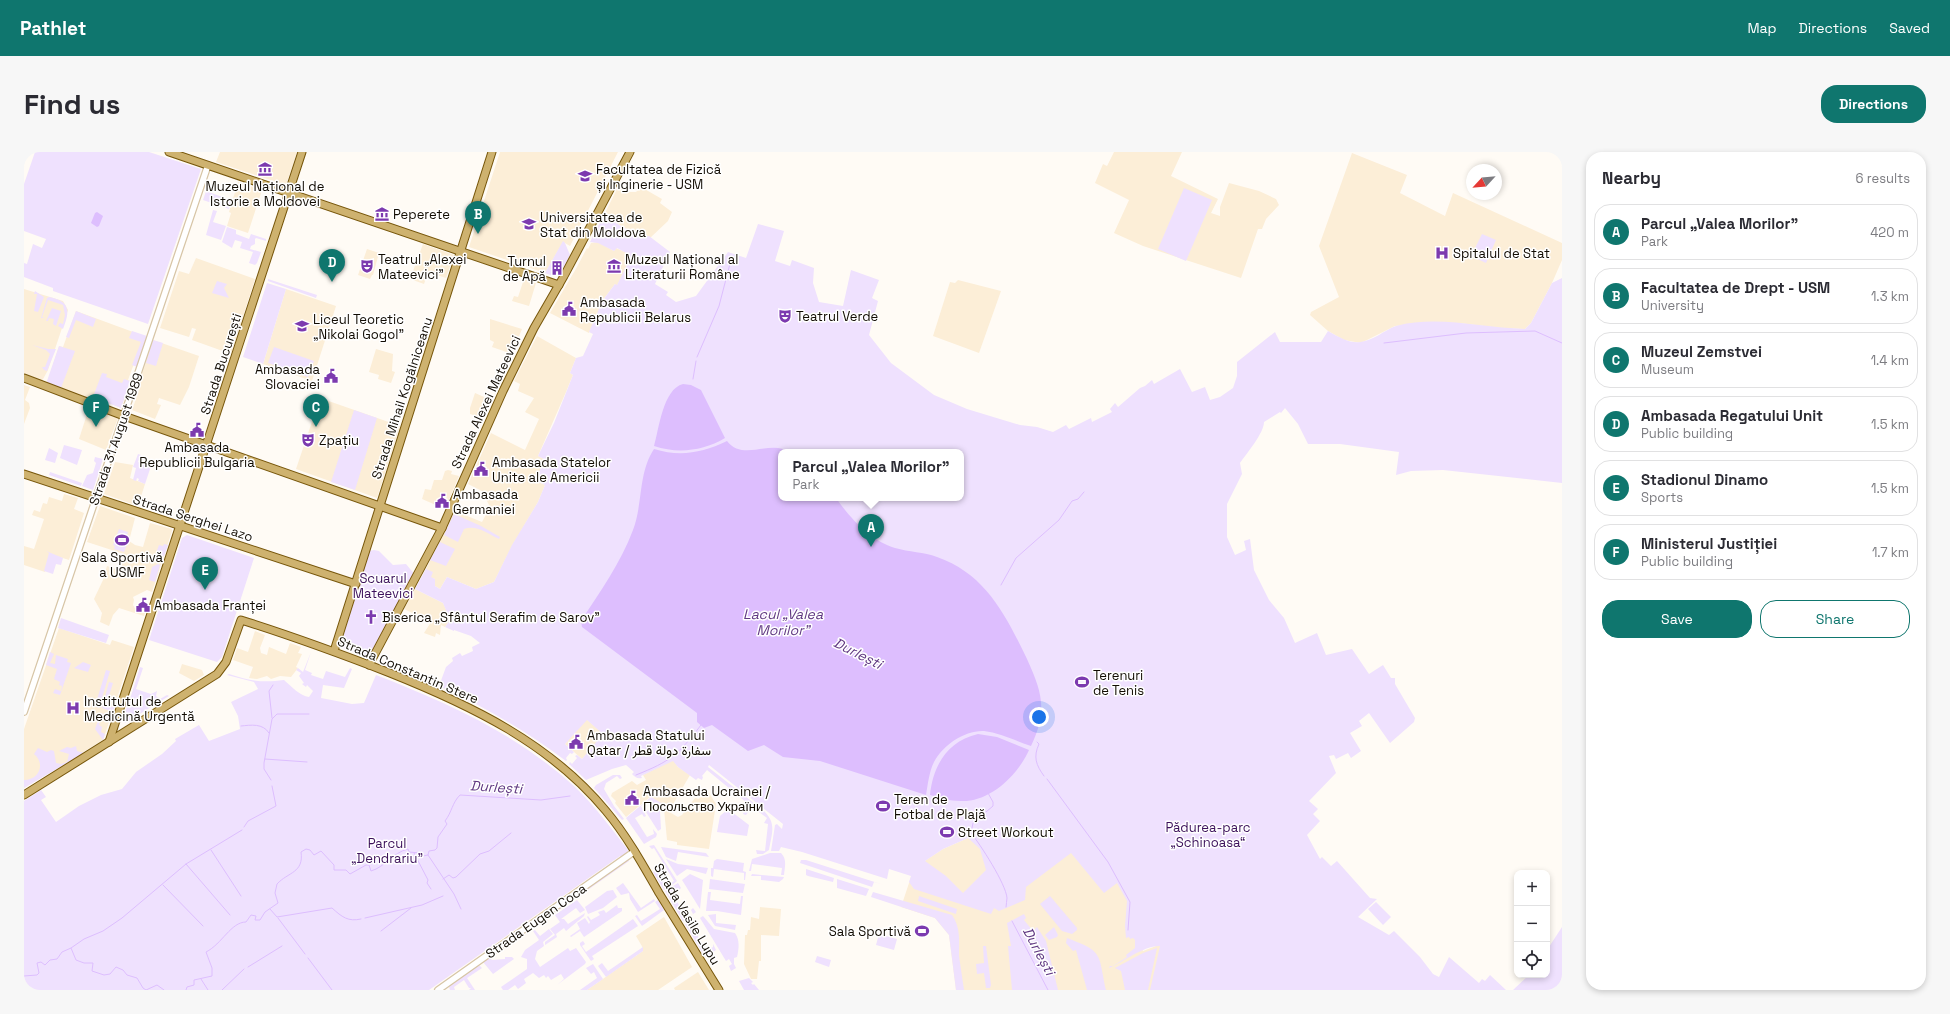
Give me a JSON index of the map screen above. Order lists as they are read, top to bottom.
{
  "streets": {
    "main road": [
      "Strada București",
      "Strada Mihail Kogălniceanu",
      "Strada Alexei Mateevici",
      "Strada Serghei Lazo",
      "Strada Constantin Stere",
      "Strada Vasile Lupu"
    ],
    "street": ["Strada 31 August 1989", "Strada Eugen Coca"]
  },
  "crossings": [
    ["Strada București", "Strada Serghei Lazo"],
    ["Strada Mihail Kogălniceanu", "Strada Serghei Lazo"],
    ["Strada Mihail Kogălniceanu", "Strada Constantin Stere"],
    ["Strada Alexei Mateevici", "Strada Constantin Stere"],
    ["Strada 31 August 1989", "Strada Serghei Lazo"],
    ["Strada Constantin Stere", "Strada Vasile Lupu"],
    ["Strada Constantin Stere", "Strada Eugen Coca"],
    ["Strada Vasile Lupu", "Strada Eugen Coca"]
  ],
  "water": ["Lacul „Valea Morilor”", "Durlești"],
  "parks": ["Scuarul Mateevici", "Pădurea-parc „Schinoasa“", "Parcul „Dendrariu”"],
  "places": {
    "museum": ["Muzeul Național de Istorie a Moldovei", "Peperete", "Muzeul Național al Literaturii Române"],
    "school or university": ["Facultatea de Fizică și Inginerie - USM", "Universitatea de Stat din Moldova", "Liceul Teoretic „Nikolai Gogol”"],
    "hospital": ["Spitalul de Stat", "Institutul de Medicină Urgentă"],
    "theatre": ["Teatrul „Alexei Mateevici”", "Teatrul Verde", "Zpațiu"],
    "building": ["Turnul de Apă"],
    "public building": [
      "Ambasada Republicii Belarus",
      "Ambasada Slovaciei",
      "Ambasada Republicii Bulgaria",
      "Ambasada Statelor Unite ale Americii",
      "Ambasada Germaniei",
      "Ambasada Franței",
      "Ambasada Statului Qatar / سفارة دولة قطر",
      "Ambasada Ucrainei / Посольство України"
    ],
    "sports": [
      "Sala Sportivă a USMF",
      "Terenuri de Tenis",
      "Teren de Fotbal de Plajă",
      "Street Workout",
      "Sala Sportivă"
    ],
    "church": ["Biserica „Sfântul Serafim de Sarov”"]
  },
  "north": "bottom left",
  "page": {
    "header": "Pathlet",
    "nav": ["Map", "Directions", "Saved"],
    "buttons": [
      "Directions",
      ["Save", "Share"]
    ],
    "title": "Find us",
    "heading": ["Nearby", "6 results"],
    "pins": [
      "B",
      "D",
      "C",
      "F",
      "A",
      "E"
    ],
    "list": [
      {
        "mark": "A",
        "name": "Parcul „Valea Morilor”",
        "note": "Park",
        "value": "420 m"
      },
      {
        "mark": "B",
        "name": "Facultatea de Drept - USM",
        "note": "University",
        "value": "1.3 km"
      },
      {
        "mark": "C",
        "name": "Muzeul Zemstvei",
        "note": "Museum",
        "value": "1.4 km"
      },
      {
        "mark": "D",
        "name": "Ambasada Regatului Unit",
        "note": "Public building",
        "value": "1.5 km"
      },
      {
        "mark": "E",
        "name": "Stadionul Dinamo",
        "note": "Sports",
        "value": "1.5 km"
      },
      {
        "mark": "F",
        "name": "Ministerul Justiției",
        "note": "Public building",
        "value": "1.7 km"
      }
    ],
    "popup": ["Parcul „Valea Morilor”", "Park"],
    "map_buttons": ["+", "−"]
  }
}
